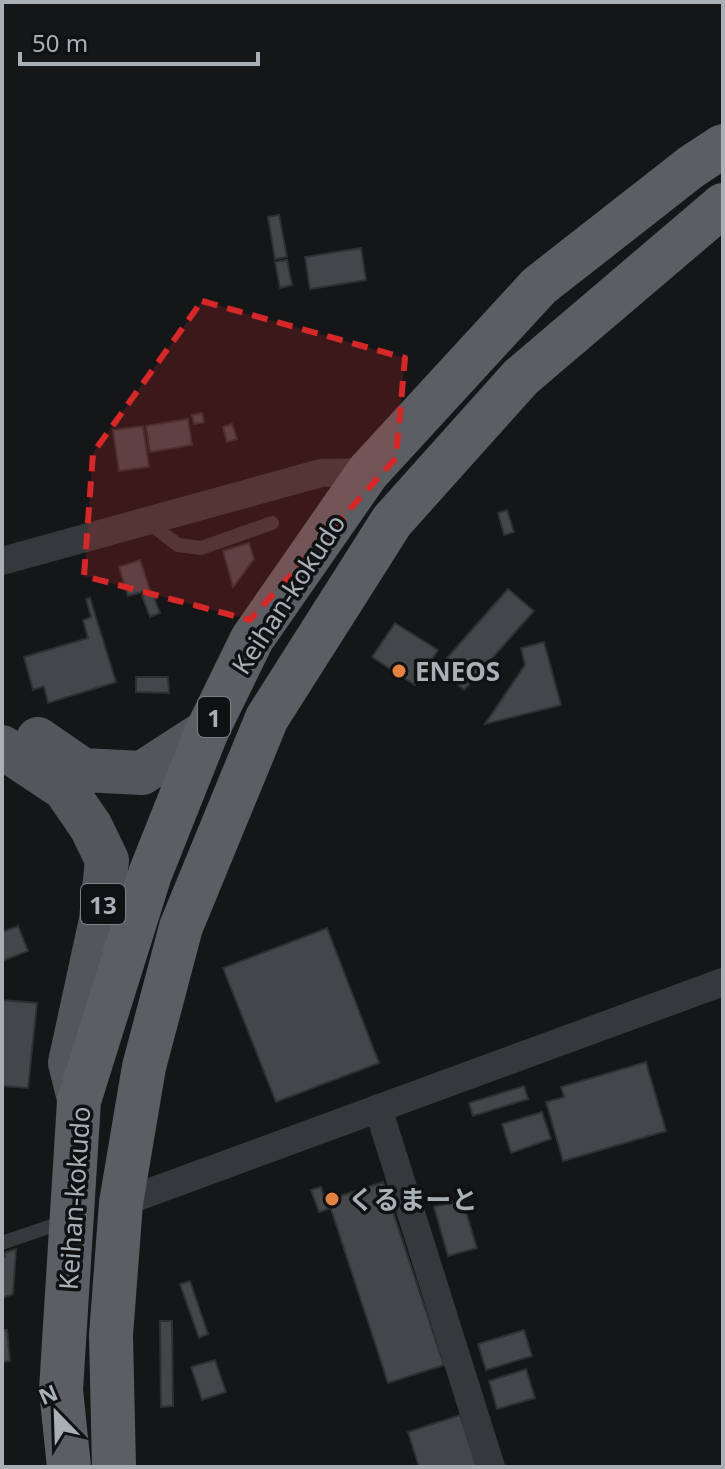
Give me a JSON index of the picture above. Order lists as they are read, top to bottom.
{
  "streets": {
    "highway": ["Keihan-kokudo", "1"],
    "main road": ["13"]
  },
  "crossings": [
    ["Keihan-kokudo", "13"]
  ],
  "places": ["ENEOS", "くるまーと"],
  "scale_bar": "50 m",
  "north": "top left"
}
